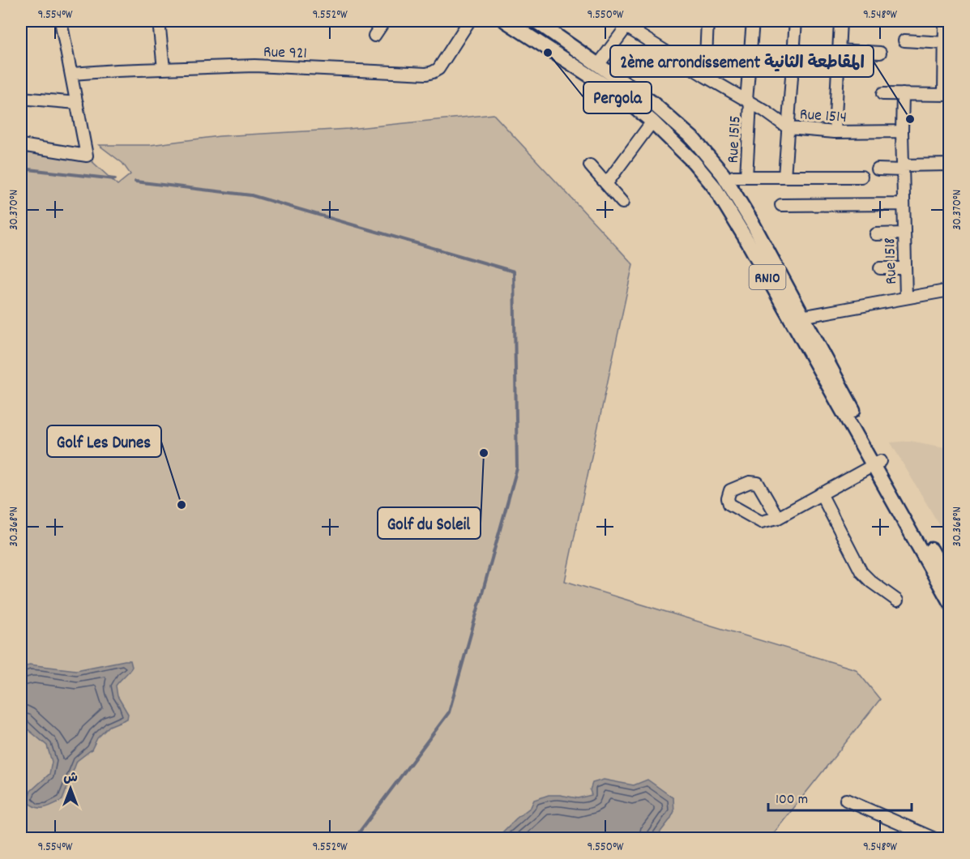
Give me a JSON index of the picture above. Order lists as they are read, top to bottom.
{
  "streets": {
    "main road": ["RN10"],
    "street": [
      "Rue 921",
      "Rue 1514",
      "Rue 1515",
      "Rue 1518"
    ]
  },
  "crossings": [
    ["Rue 1514", "Rue 1515"],
    ["Rue 1514", "Rue 1518"]
  ],
  "places": [
    "Pergola",
    "2ème arrondissement المقاطعة الثانية",
    "Golf du Soleil",
    "Golf Les Dunes"
  ],
  "scale_bar": "100 m",
  "north": "top",
  "coordinates": [
    "9.554°W",
    "9.552°W",
    "9.550°W",
    "9.548°W",
    "30.370°N",
    "30.368°N"
  ]
}
